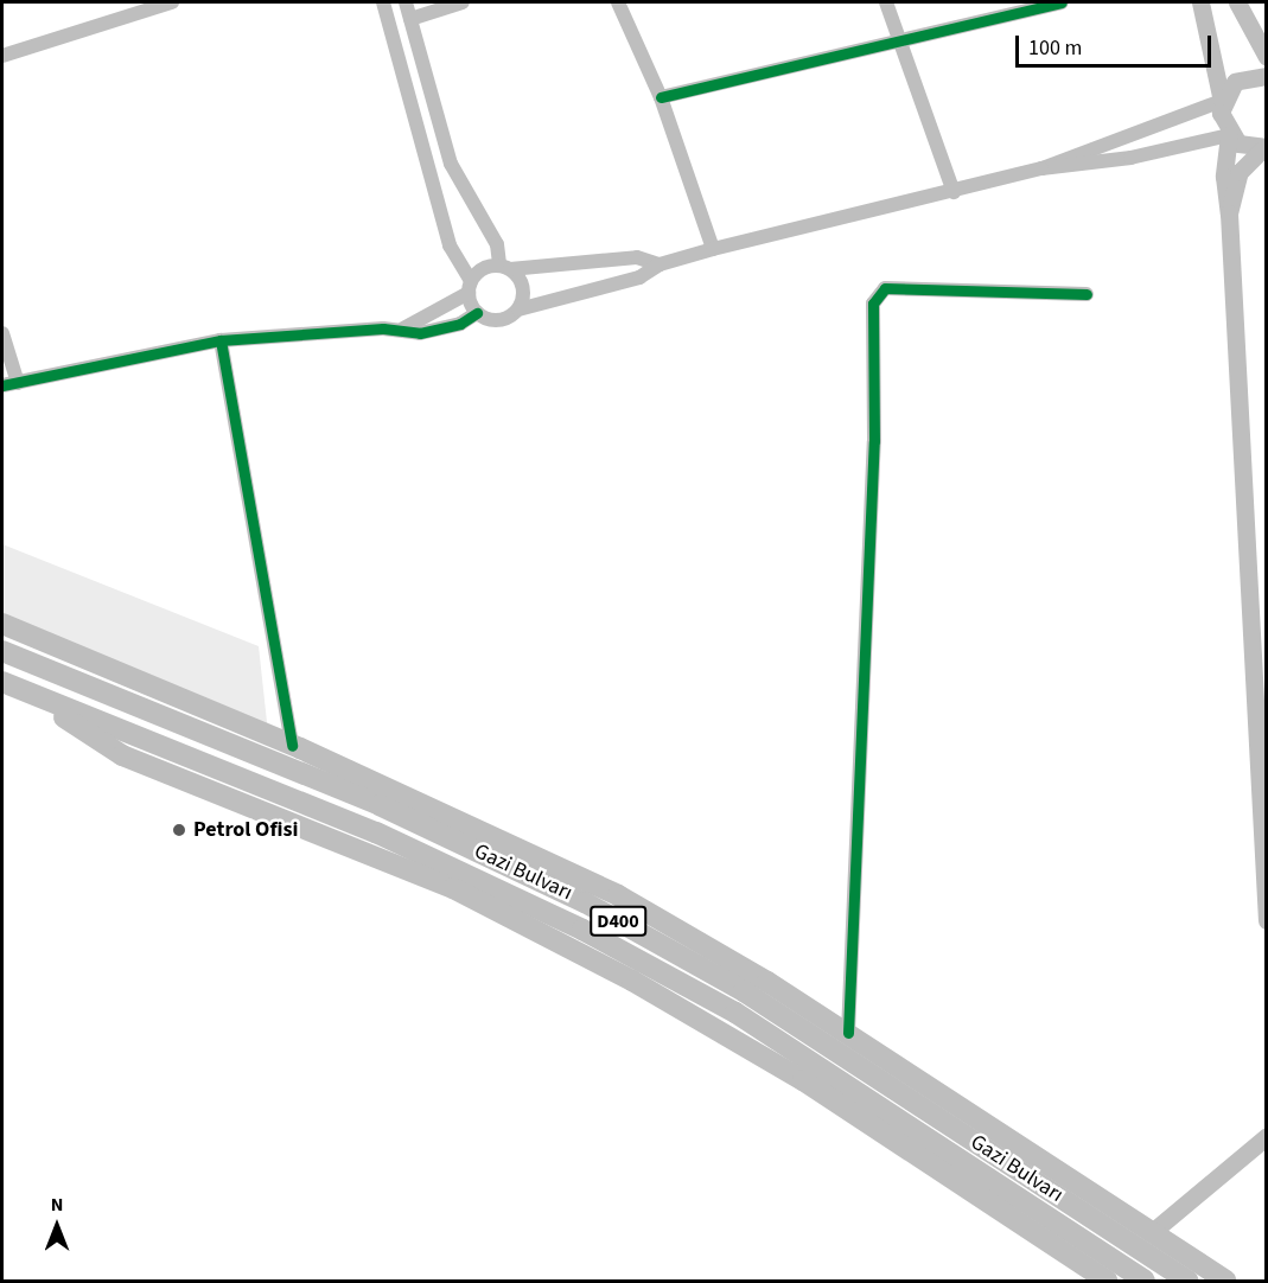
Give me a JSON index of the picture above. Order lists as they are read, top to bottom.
{
  "streets": {
    "highway": ["Gazi Bulvarı", "D400"]
  },
  "places": ["Petrol Ofisi"],
  "scale_bar": "100 m",
  "north": "top"
}
